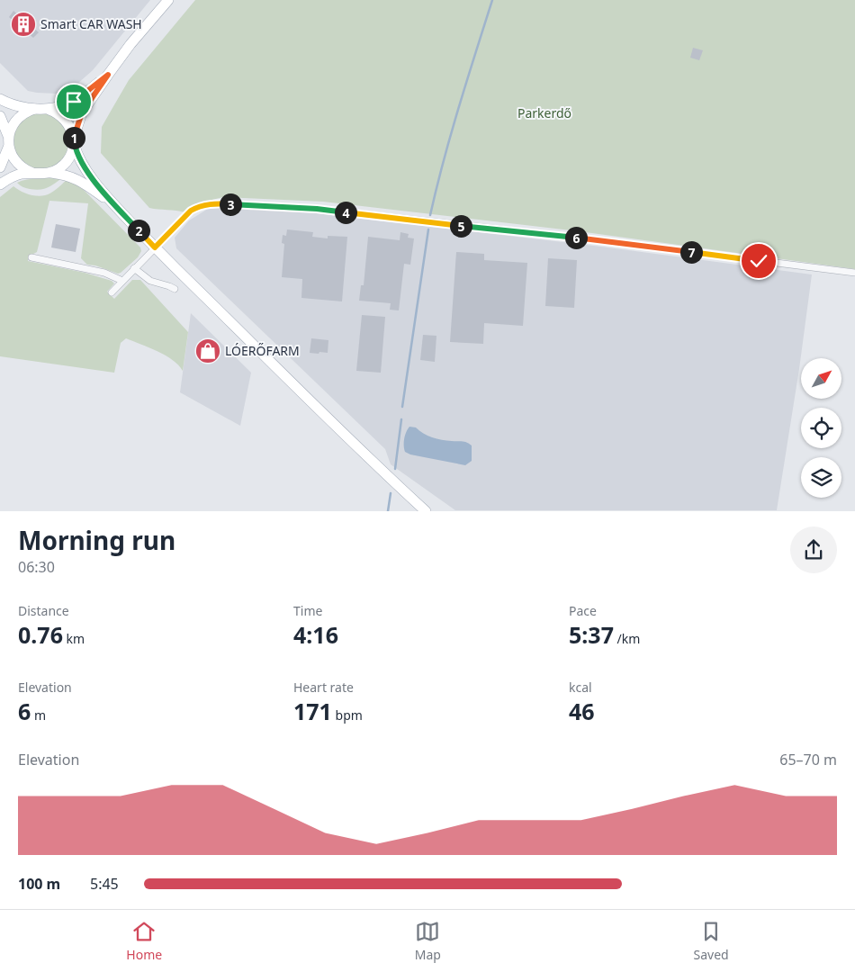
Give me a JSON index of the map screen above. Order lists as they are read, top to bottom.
{
  "parks": ["Parkerdő"],
  "places": {
    "building": ["Smart CAR WASH"],
    "shop": ["LÓERŐFARM"]
  },
  "north": "top right",
  "page": {
    "pins": [
      "1",
      "3",
      "4",
      "5",
      "2",
      "6",
      "7"
    ],
    "heading": ["Morning run", "06:30"],
    "stats": [
      ["Distance", "0.76 km"],
      ["Time", "4:16"],
      ["Pace", "5:37 /km"],
      ["Elevation", "6 m"],
      ["Heart rate", "171 bpm"],
      ["kcal", "46"]
    ],
    "chart": ["Elevation", "65–70 m"],
    "list": [
      {
        "name": "100 m",
        "note": "5:45"
      }
    ],
    "tabs": ["Home", "Map", "Saved"]
  }
}
